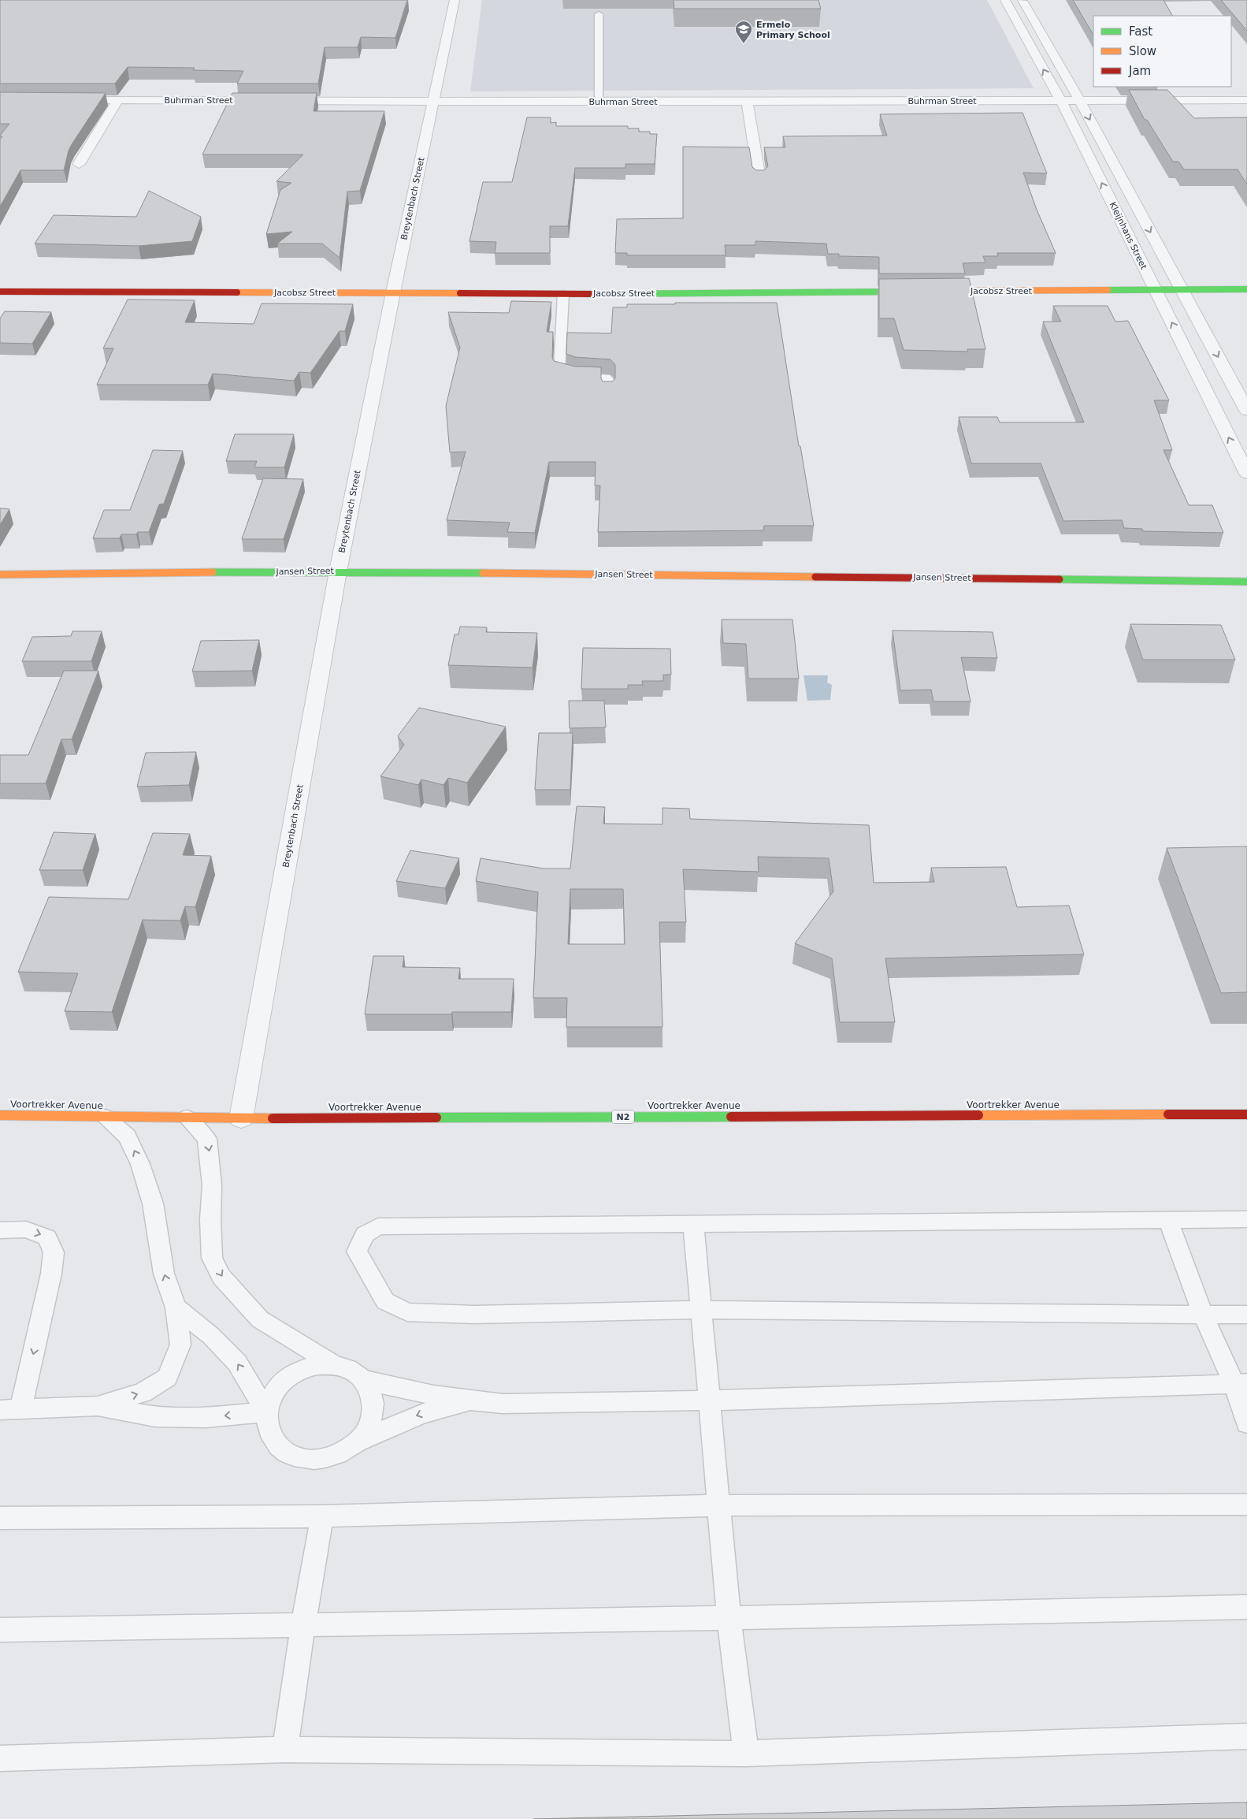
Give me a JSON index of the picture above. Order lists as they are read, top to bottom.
{
  "streets": {
    "main road": [
      "Jacobsz Street",
      "Jansen Street",
      "Voortrekker Avenue",
      "N2"
    ],
    "street": ["Buhrman Street", "Breytenbach Street", "Kleijnhans Street"]
  },
  "crossings": [
    ["Buhrman Street", "Breytenbach Street"],
    ["Buhrman Street", "Kleijnhans Street"],
    ["Breytenbach Street", "Jacobsz Street"],
    ["Breytenbach Street", "Jansen Street"],
    ["Breytenbach Street", "Voortrekker Avenue"],
    ["Kleijnhans Street", "Jacobsz Street"]
  ],
  "places": {
    "school or university": ["Ermelo Primary School"]
  },
  "legend": ["Fast", "Slow", "Jam"]
}
